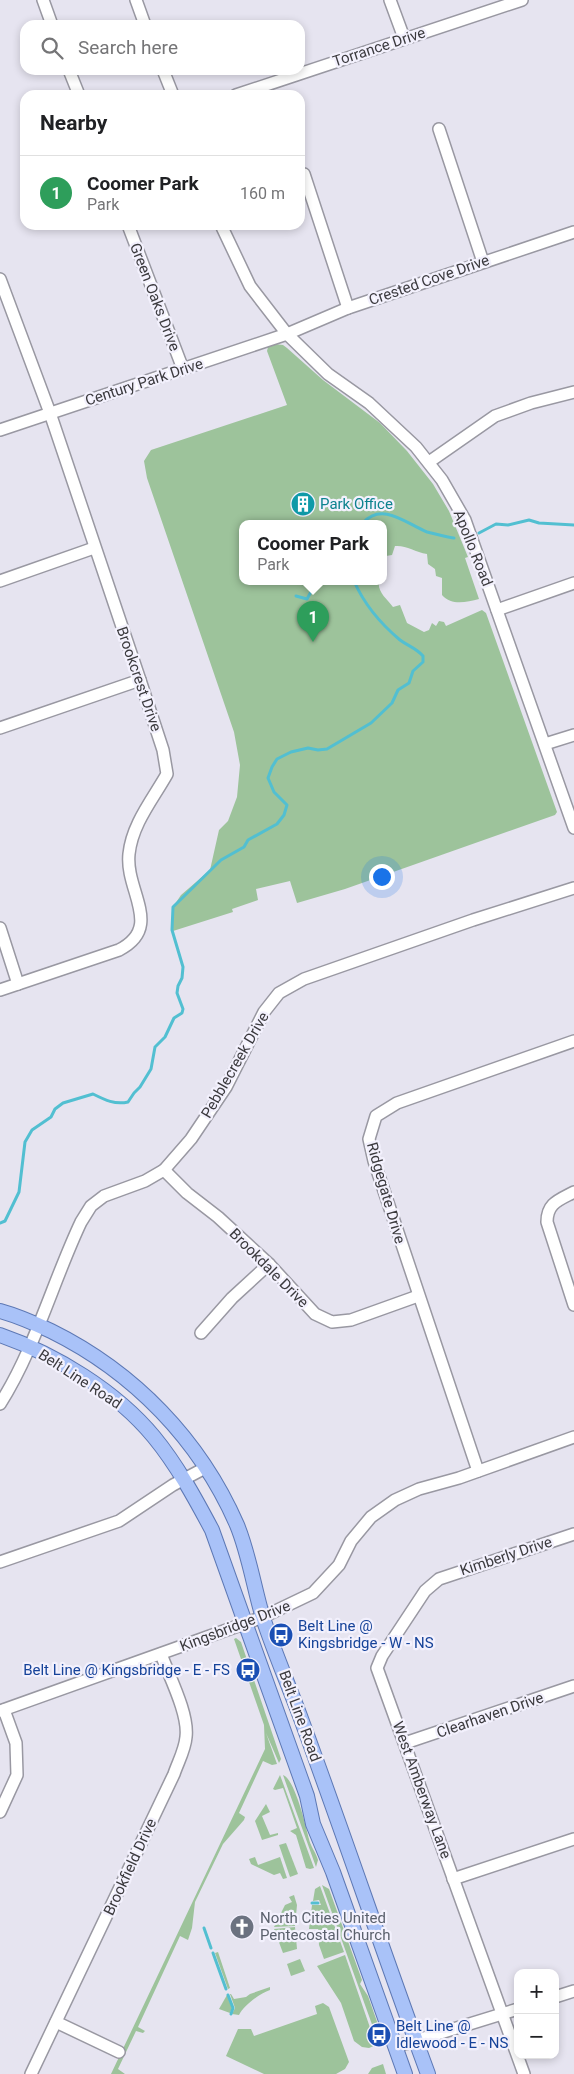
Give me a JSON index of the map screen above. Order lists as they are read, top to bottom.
{
  "streets": {
    "main road": ["Belt Line Road"],
    "street": [
      "Torrance Drive",
      "Crested Cove Drive",
      "Green Oaks Drive",
      "Century Park Drive",
      "Apollo Road",
      "Brookcrest Drive",
      "Pebblecreek Drive",
      "Ridgegate Drive",
      "Brookdale Drive",
      "Kimberly Drive",
      "Kingsbridge Drive",
      "Clearhaven Drive",
      "West Amberway Lane",
      "Brookfield Drive"
    ]
  },
  "crossings": [
    ["Crested Cove Drive", "Century Park Drive"],
    ["Crested Cove Drive", "Apollo Road"],
    ["Green Oaks Drive", "Century Park Drive"],
    ["Century Park Drive", "Apollo Road"],
    ["Century Park Drive", "Brookcrest Drive"],
    ["Pebblecreek Drive", "Brookdale Drive"],
    ["Pebblecreek Drive", "Belt Line Road"],
    ["Ridgegate Drive", "Brookdale Drive"],
    ["Ridgegate Drive", "Kingsbridge Drive"],
    ["Belt Line Road", "Kingsbridge Drive"],
    ["Kimberly Drive", "West Amberway Lane"],
    ["Kingsbridge Drive", "Brookfield Drive"],
    ["Clearhaven Drive", "West Amberway Lane"]
  ],
  "places": {
    "building": ["Park Office"],
    "bus stop": ["Belt Line @ Kingsbridge - W - NS", "Belt Line @ Kingsbridge - E - FS", "Belt Line @ Idlewood - E - NS"],
    "church": ["North Cities United Pentecostal Church"]
  },
  "page": {
    "search": "Search here",
    "heading": "Nearby",
    "list": [
      {
        "mark": "1",
        "name": "Coomer Park",
        "note": "Park",
        "value": "160 m"
      }
    ],
    "popup": ["Coomer Park", "Park"],
    "pins": "1",
    "map_buttons": ["+", "−"]
  }
}
